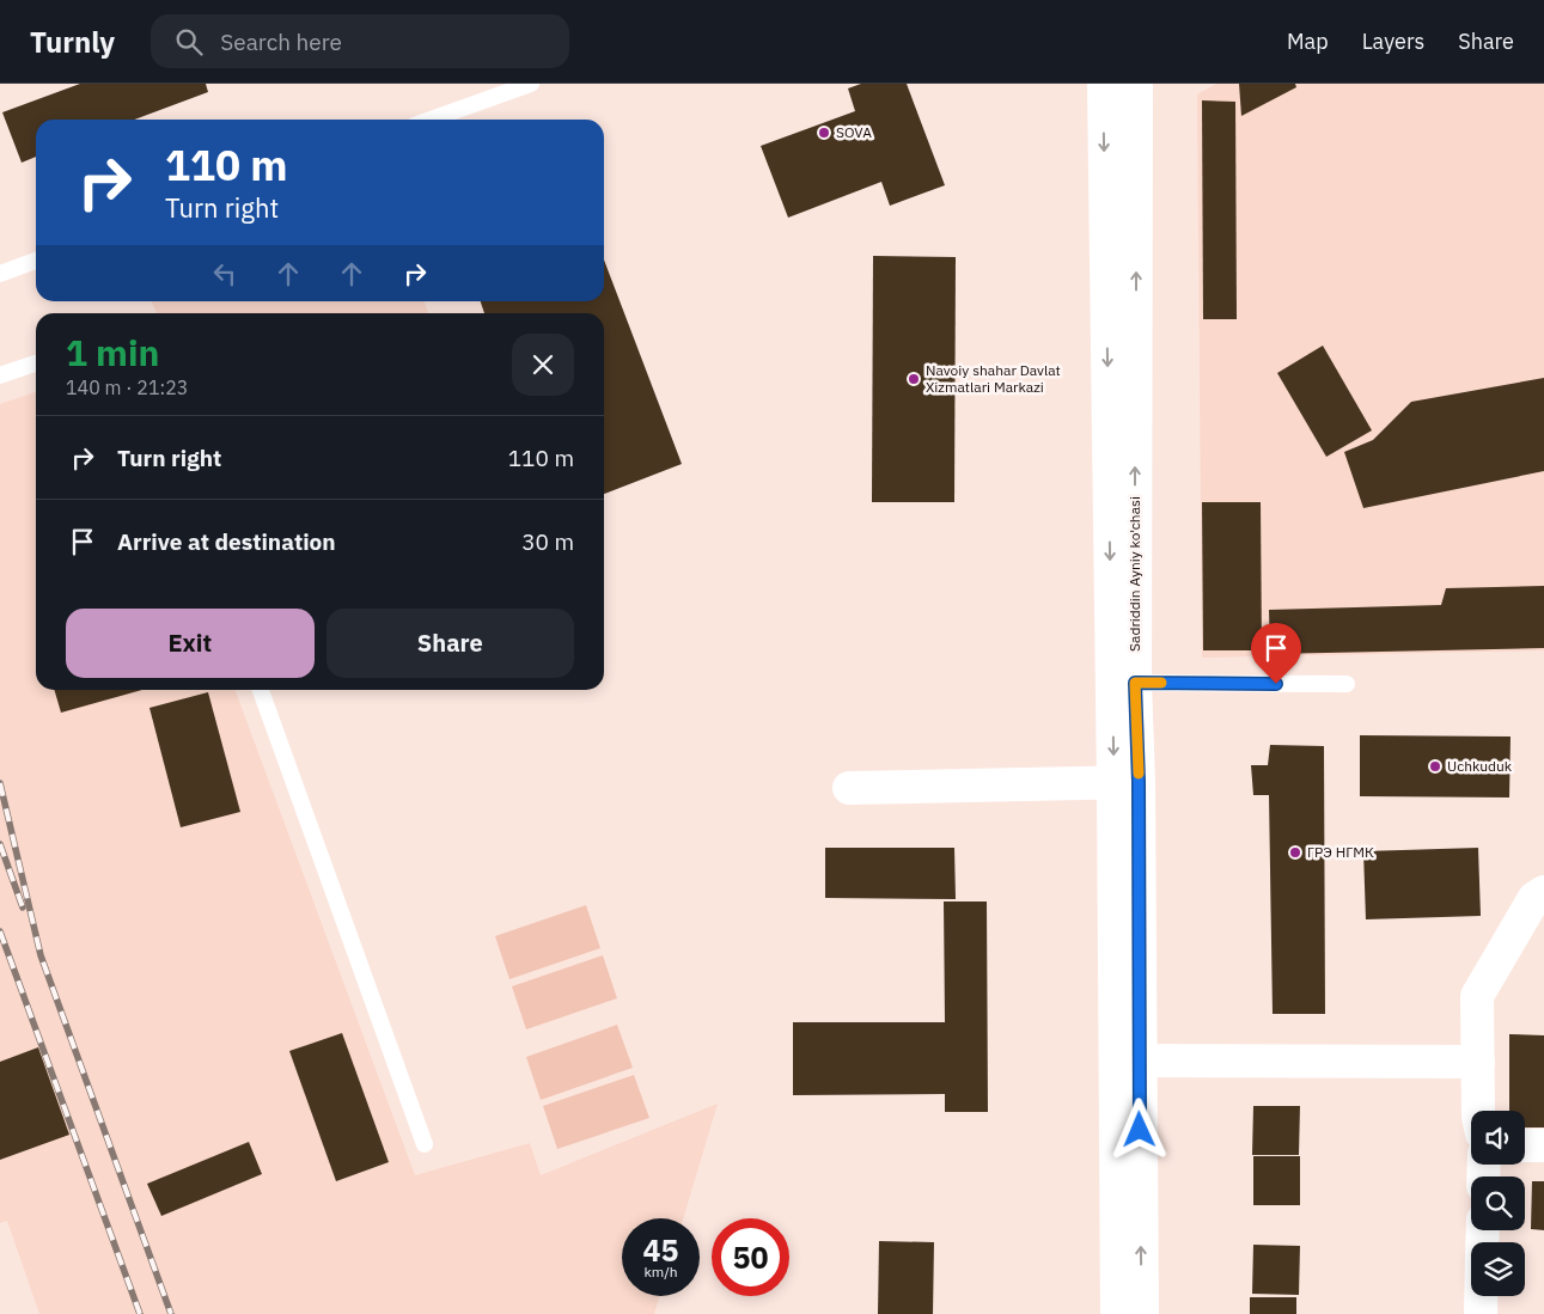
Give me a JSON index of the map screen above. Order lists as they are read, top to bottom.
{
  "streets": {
    "main road": ["Sadriddin Ayniy ko'chasi"]
  },
  "places": [
    "SOVA",
    "Navoiy shahar Davlat Xizmatlari Markazi",
    "Uchkuduk",
    "ГРЭ НГМК"
  ],
  "page": {
    "header": "Turnly",
    "search": "Search here",
    "nav": ["Map", "Layers", "Share"],
    "turn": ["110 m", "Turn right"],
    "heading": ["1 min", "140 m · 21:23"],
    "list": [
      {
        "name": "Turn right",
        "value": "110 m"
      },
      {
        "name": "Arrive at destination",
        "value": "30 m"
      }
    ],
    "buttons": ["Exit", "Share"],
    "speed": "45 km/h",
    "limit": "50"
  }
}
